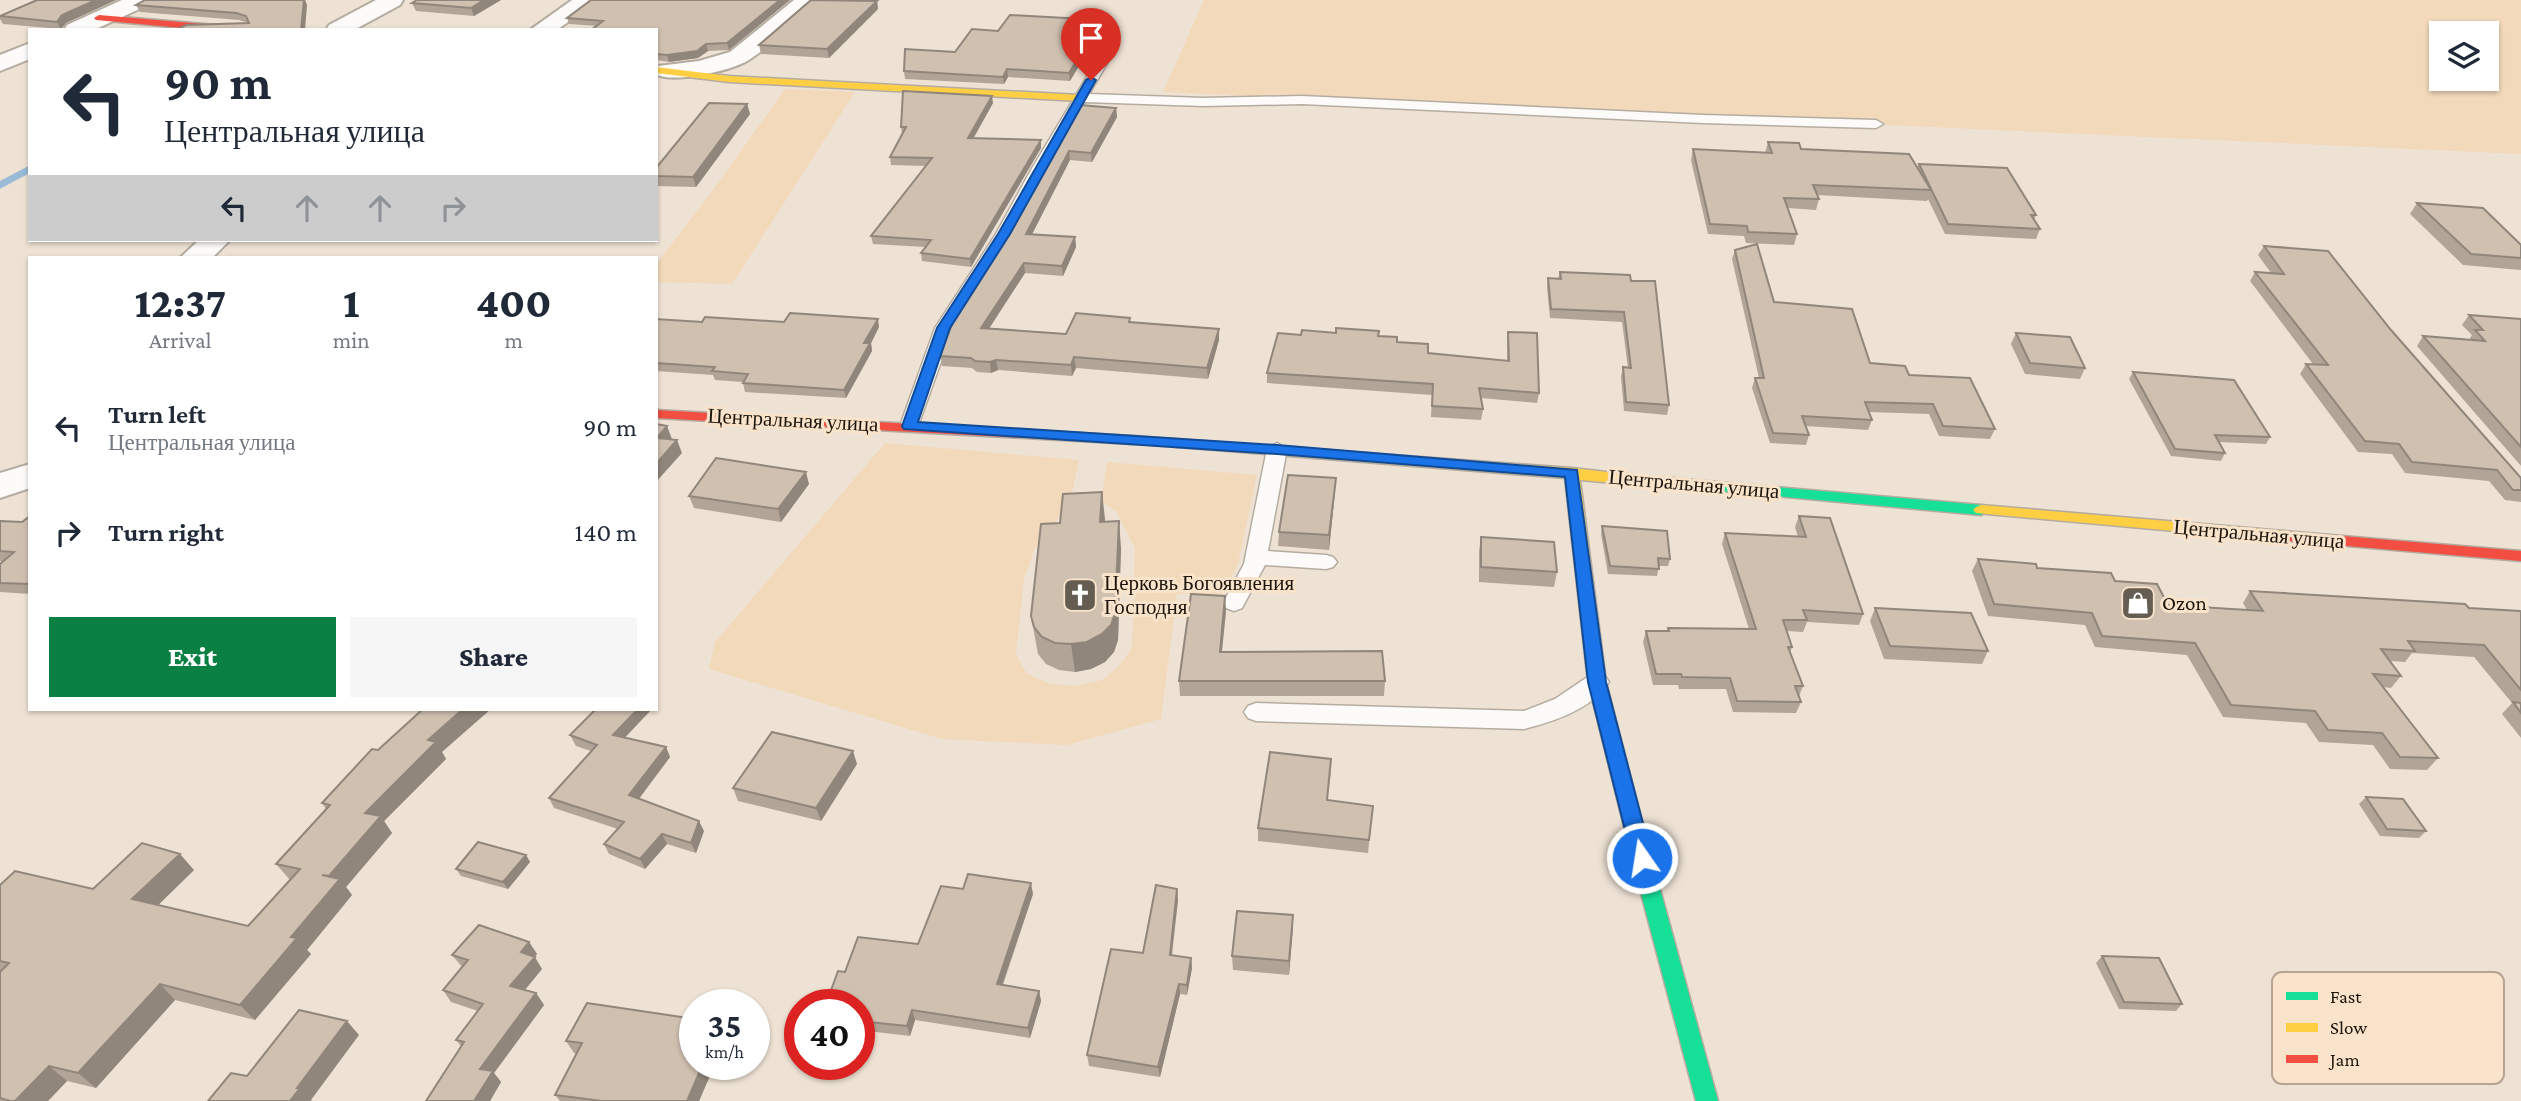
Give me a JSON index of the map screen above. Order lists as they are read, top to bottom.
{
  "streets": {
    "street": ["Центральная улица"]
  },
  "places": {
    "church": ["Церковь Богоявления Господня"],
    "shop": ["Ozon"]
  },
  "legend": ["Fast", "Slow", "Jam"],
  "page": {
    "turn": ["90 m", "Центральная улица"],
    "eta": [
      "12:37",
      "Arrival",
      "1",
      "min",
      "400",
      "m"
    ],
    "list": [
      {
        "name": "Turn left",
        "note": "Центральная улица",
        "value": "90 m"
      },
      {
        "name": "Turn right",
        "value": "140 m"
      }
    ],
    "buttons": ["Exit", "Share"],
    "speed": "35 km/h",
    "limit": "40"
  }
}
